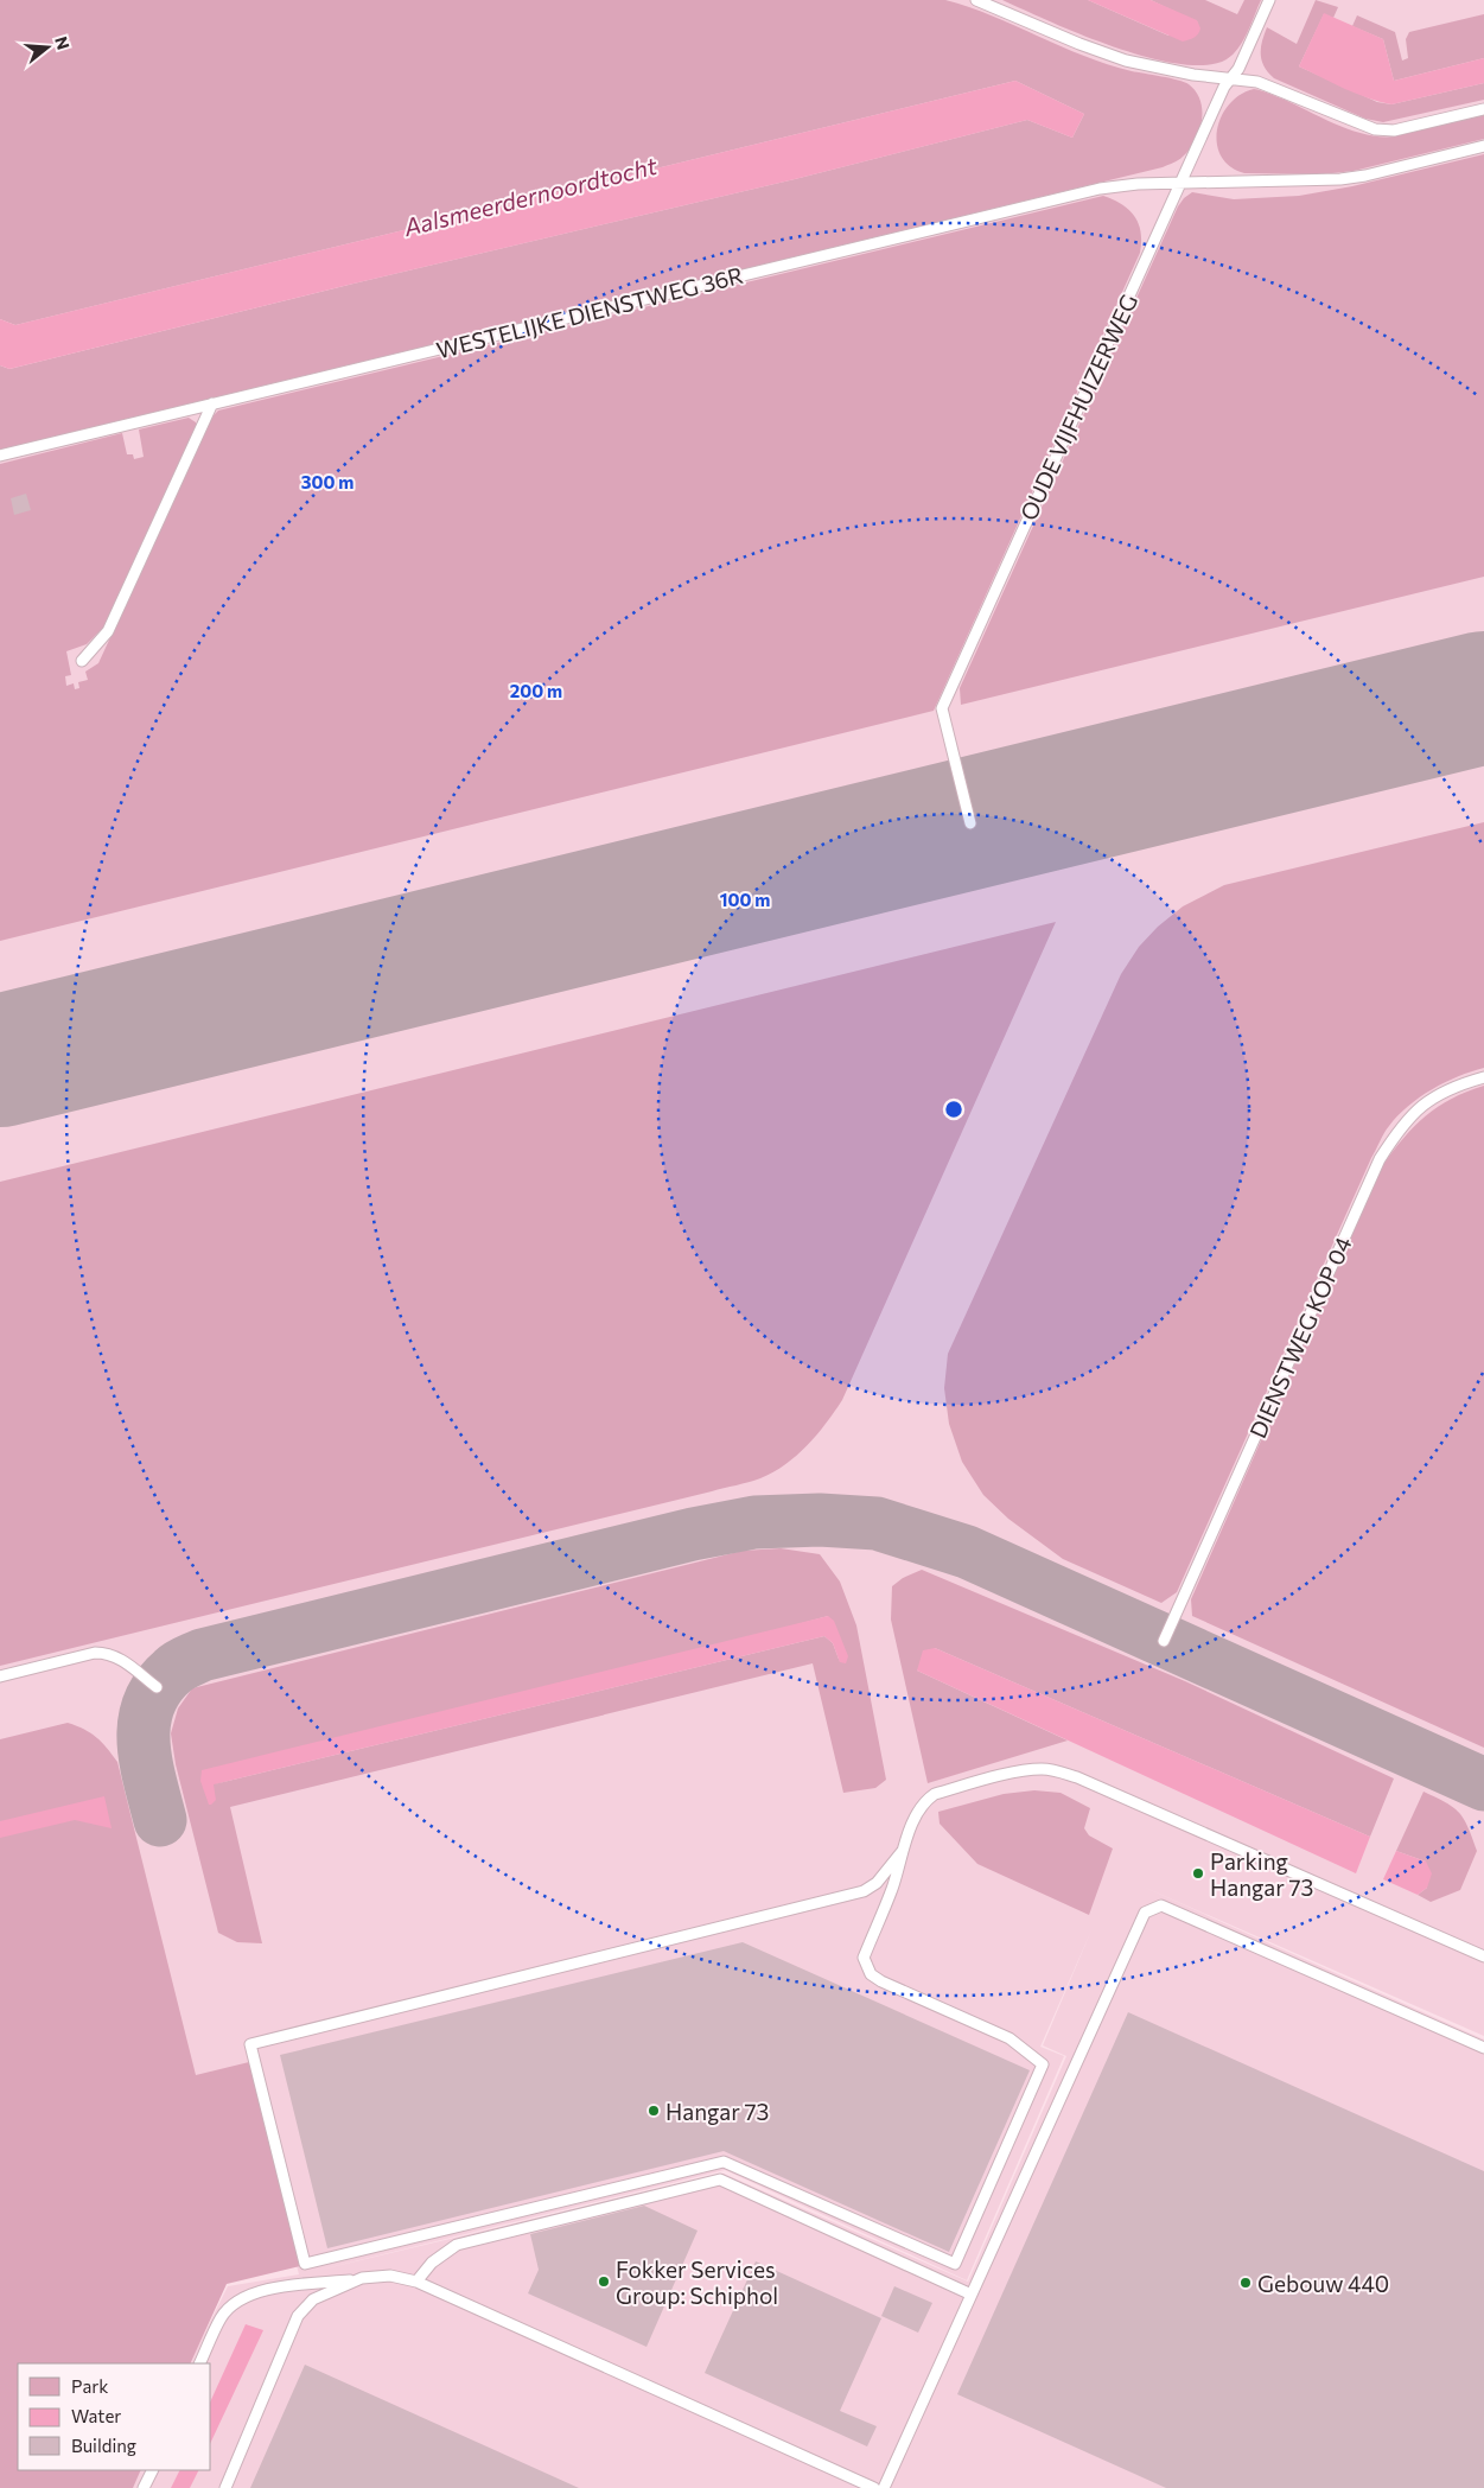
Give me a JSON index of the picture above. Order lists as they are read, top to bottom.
{
  "streets": {
    "lane": ["WESTELIJKE DIENSTWEG 36R", "OUDE VIJFHUIZERWEG", "DIENSTWEG KOP 04"]
  },
  "crossings": [
    ["WESTELIJKE DIENSTWEG 36R", "OUDE VIJFHUIZERWEG"]
  ],
  "water": ["Aalsmeerdernoordtocht"],
  "places": [
    "Parking Hangar 73",
    "Hangar 73",
    "Fokker Services Group: Schiphol",
    "Gebouw 440"
  ],
  "legend": ["Park", "Water", "Building"],
  "north": "right",
  "rings": ["300 m", "200 m", "100 m"]
}
